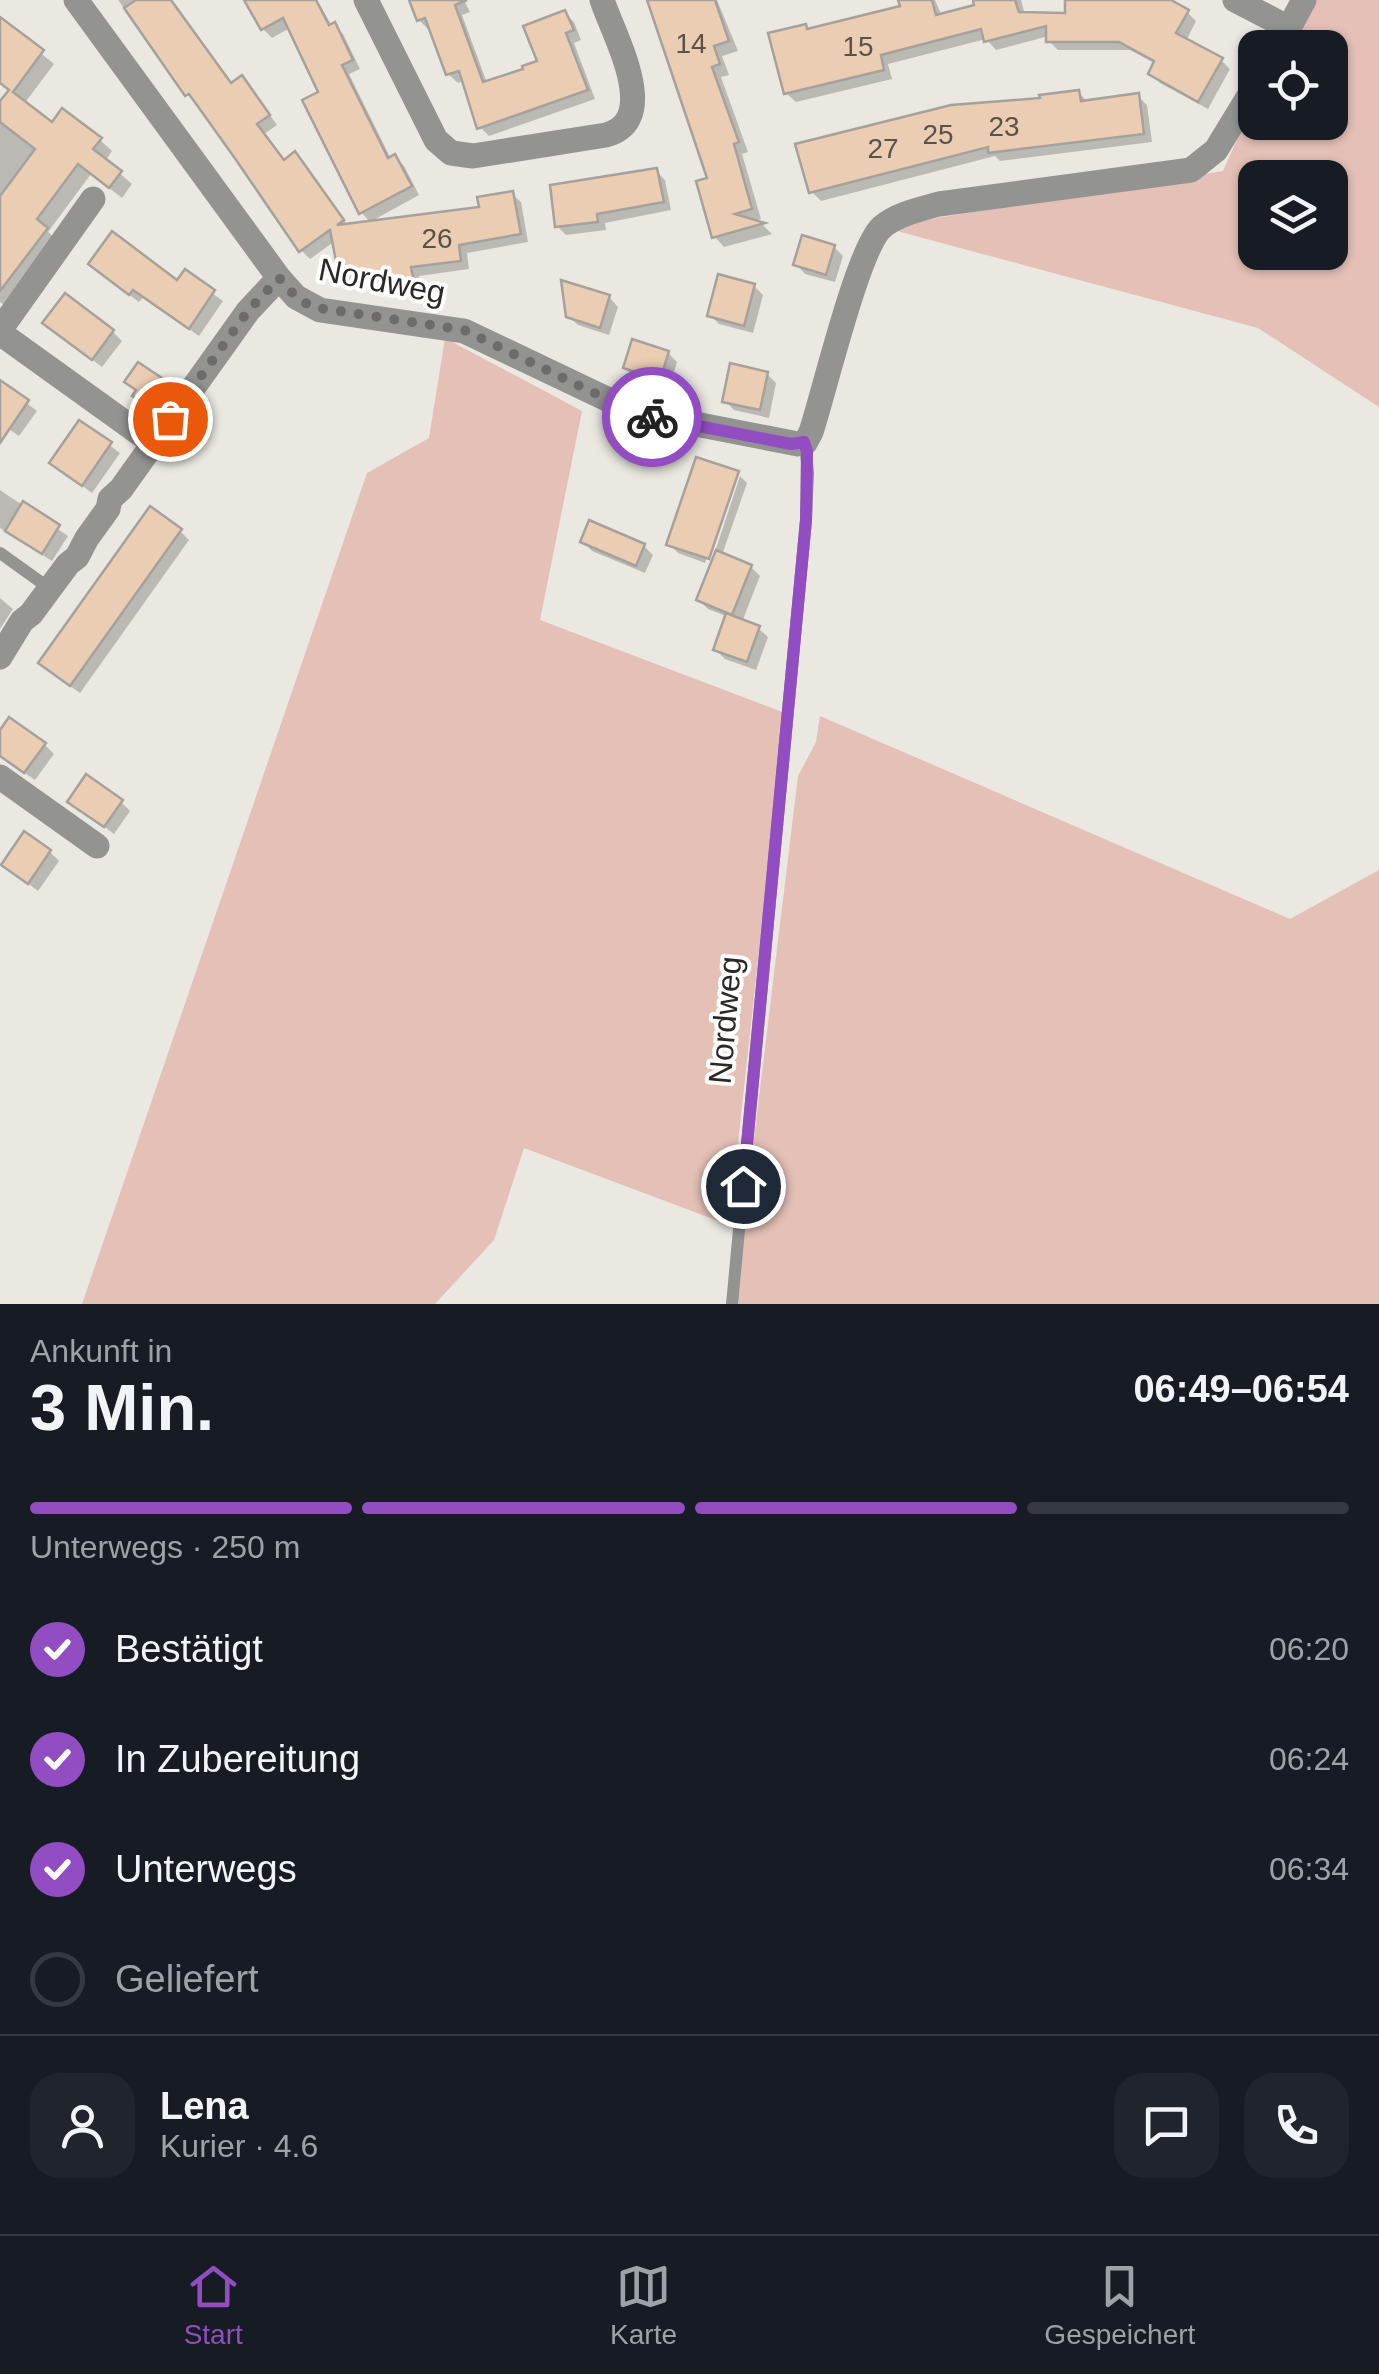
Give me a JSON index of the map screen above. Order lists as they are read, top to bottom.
{
  "streets": {
    "street": ["Nordweg"]
  },
  "house_numbers": [
    "14",
    "15",
    "23",
    "25",
    "27",
    "26"
  ],
  "page": {
    "heading": ["3 Min.", "Ankunft in", "06:49–06:54"],
    "panel": ["Lena", "Kurier · 4.6"],
    "bar": "Unterwegs · 250 m",
    "list": [
      ["Bestätigt", "06:20"],
      ["In Zubereitung", "06:24"],
      ["Unterwegs", "06:34"],
      "Geliefert"
    ],
    "tabs": ["Start", "Karte", "Gespeichert"]
  }
}
